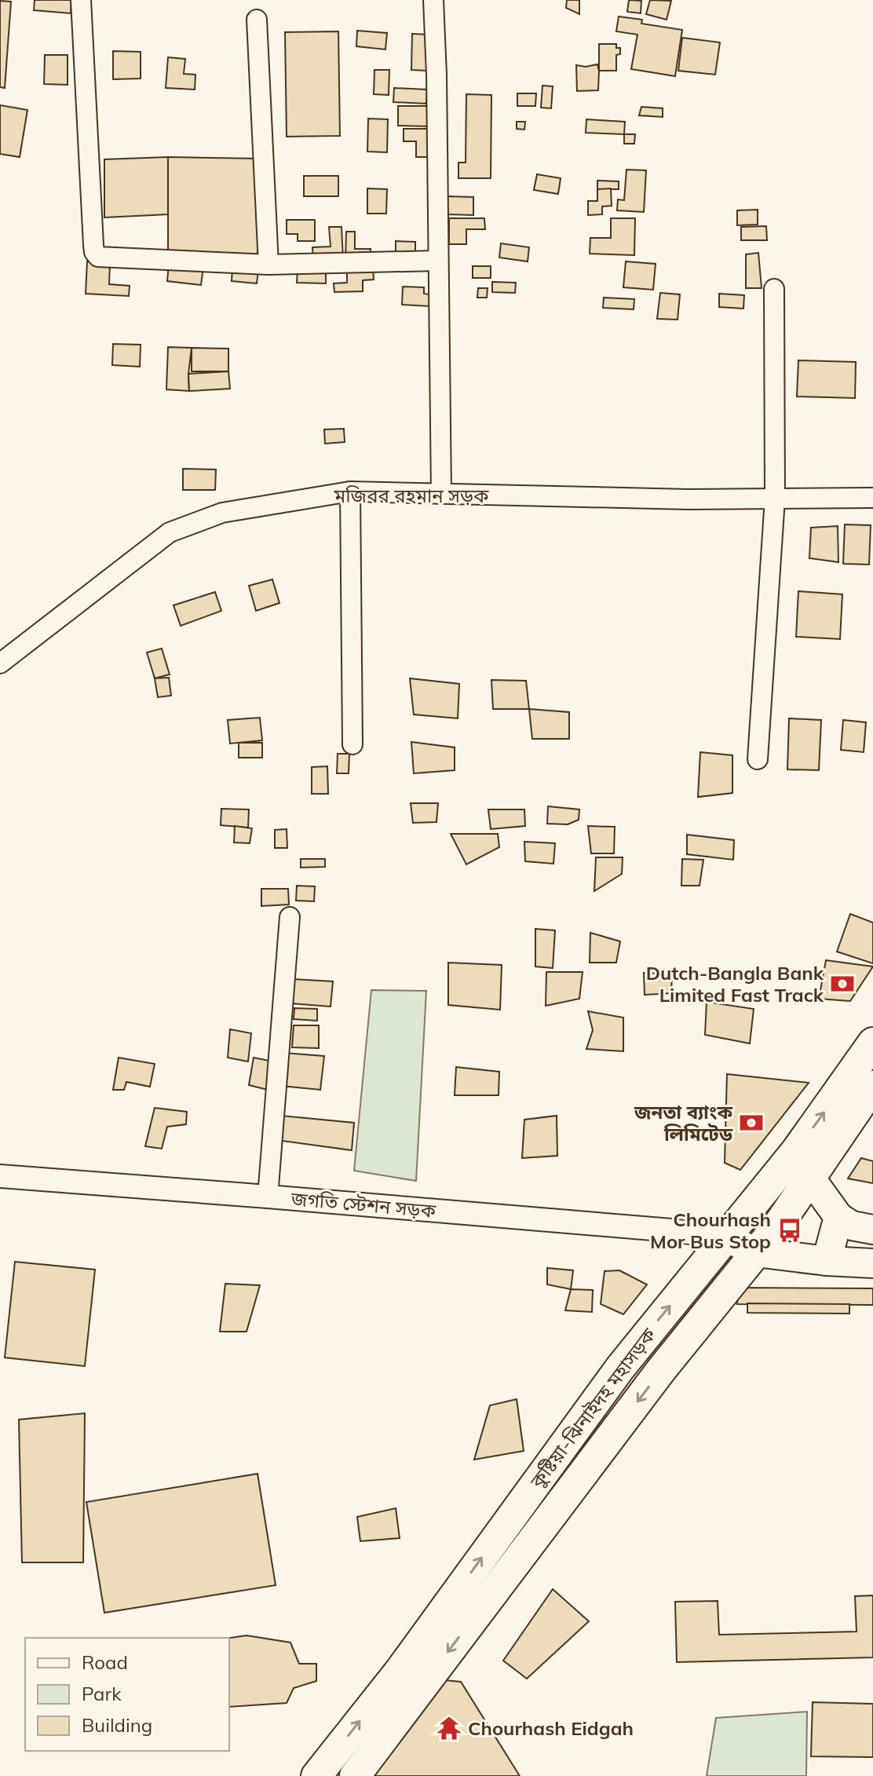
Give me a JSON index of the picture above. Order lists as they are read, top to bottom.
{
  "streets": {
    "highway": ["কুষ্টিয়া-ঝিনাইদহ মহাসড়ক"],
    "street": ["মজিবর রহমান সড়ক", "জগতি স্টেশন সড়ক"]
  },
  "crossings": [
    ["জগতি স্টেশন সড়ক", "কুষ্টিয়া-ঝিনাইদহ মহাসড়ক"]
  ],
  "places": {
    "bank": ["Dutch-Bangla Bank Limited Fast Track", "জনতা ব্যাংক লিমিটেড"],
    "bus stop": ["Chourhash Mor Bus Stop"],
    "temple": ["Chourhash Eidgah"]
  },
  "legend": ["Road", "Park", "Building"]
}
